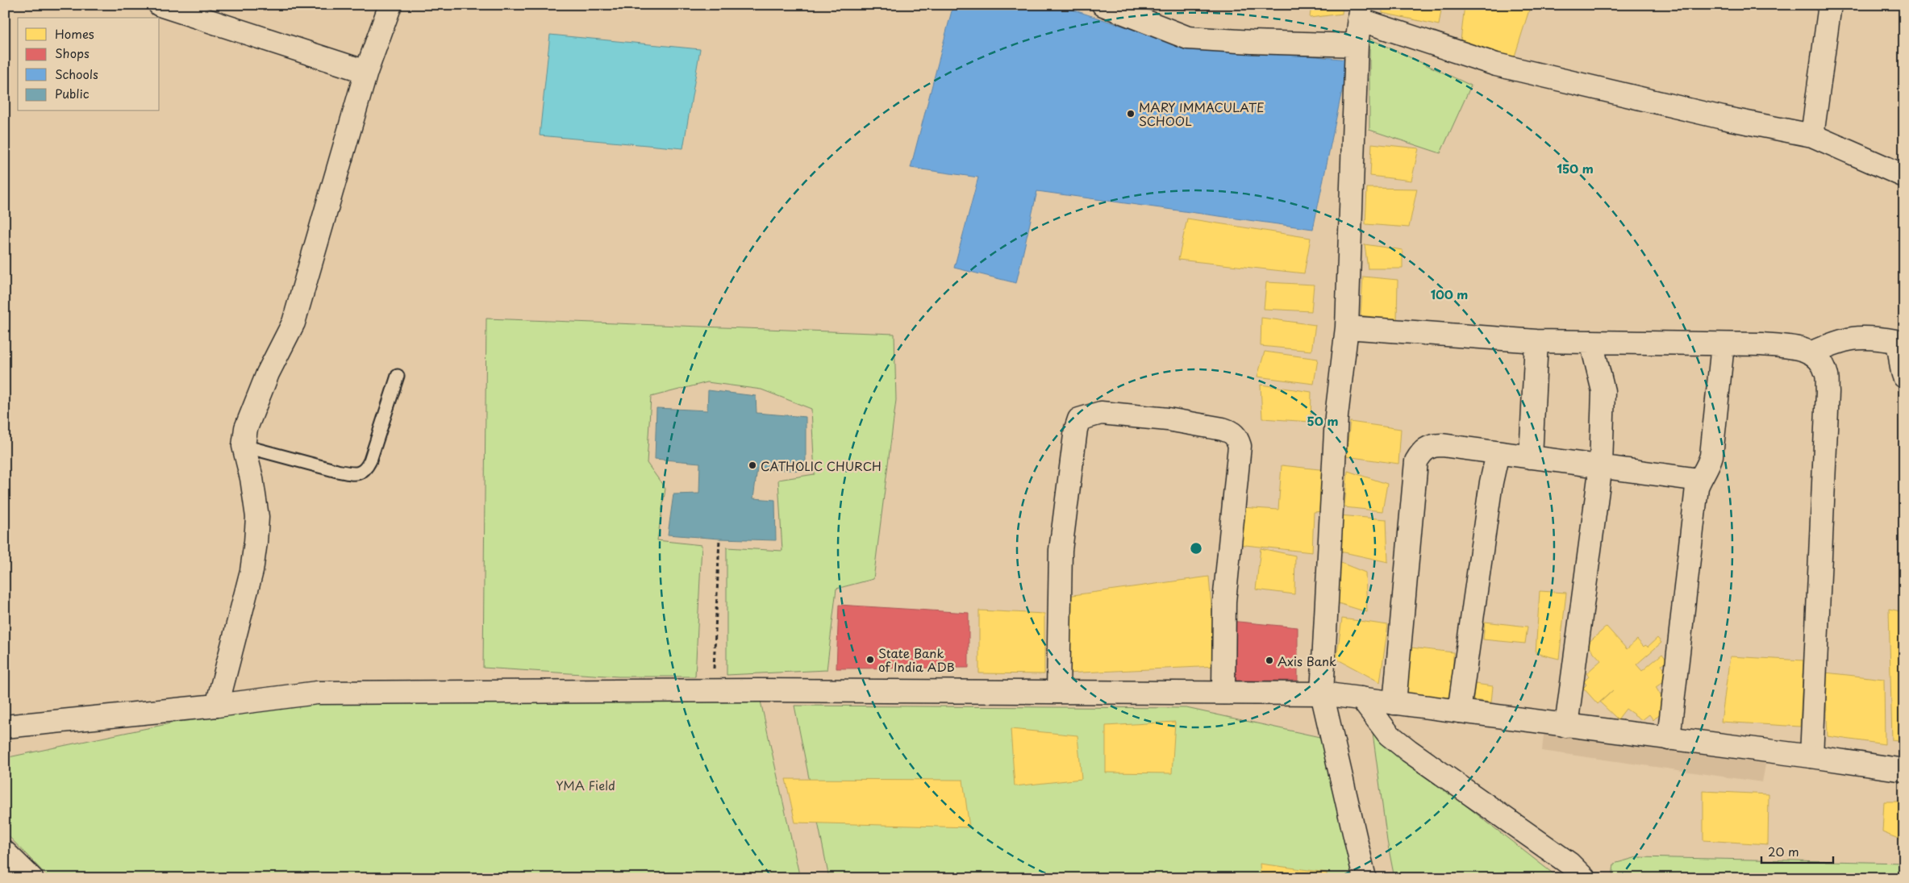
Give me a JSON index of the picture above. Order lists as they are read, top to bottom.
{
  "parks": ["YMA Field"],
  "places": [
    "MARY IMMACULATE SCHOOL",
    "CATHOLIC CHURCH",
    "State Bank of India ADB",
    "Axis Bank"
  ],
  "legend": [
    "Homes",
    "Shops",
    "Schools",
    "Public"
  ],
  "scale_bar": "20 m",
  "rings": ["150 m", "100 m", "50 m"]
}
